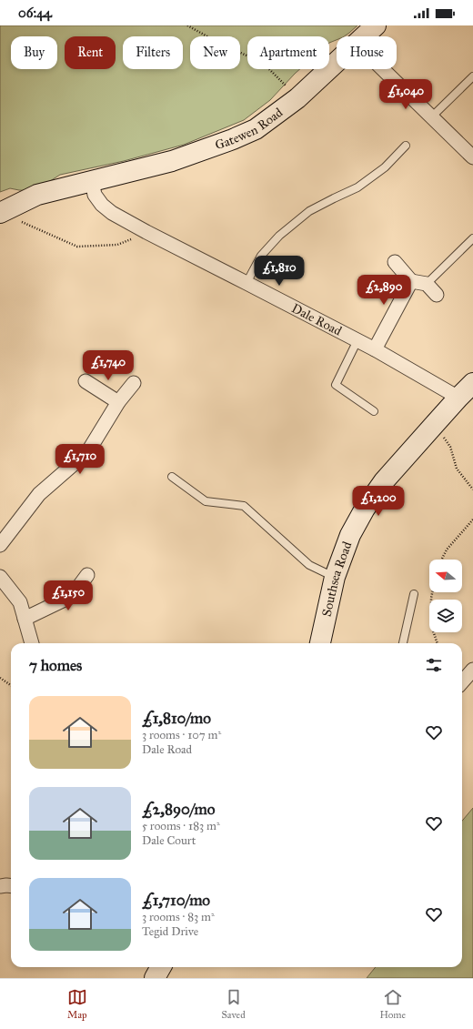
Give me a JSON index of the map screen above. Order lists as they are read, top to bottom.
{
  "streets": {
    "main road": ["Gatewen Road", "Southsea Road"],
    "street": ["Dale Road"]
  },
  "crossings": [
    ["Gatewen Road", "Dale Road"],
    ["Dale Road", "Southsea Road"]
  ],
  "north": "left",
  "page": {
    "status": "06:44",
    "chip": [
      "Buy",
      "Rent",
      "Filters",
      "New",
      "Apartment",
      "House"
    ],
    "price": [
      "£1,040",
      "£1,810",
      "£2,890",
      "£1,740",
      "£1,710",
      "£1,200",
      "£1,150"
    ],
    "heading": "7 homes",
    "list": [
      {
        "name": "£1,810/mo",
        "note": "3 rooms · 107 m² · Dale Road"
      },
      {
        "name": "£2,890/mo",
        "note": "5 rooms · 183 m² · Dale Court"
      },
      {
        "name": "£1,710/mo",
        "note": "3 rooms · 83 m² · Tegid Drive"
      }
    ],
    "tabs": ["Map", "Saved", "Home"]
  }
}
